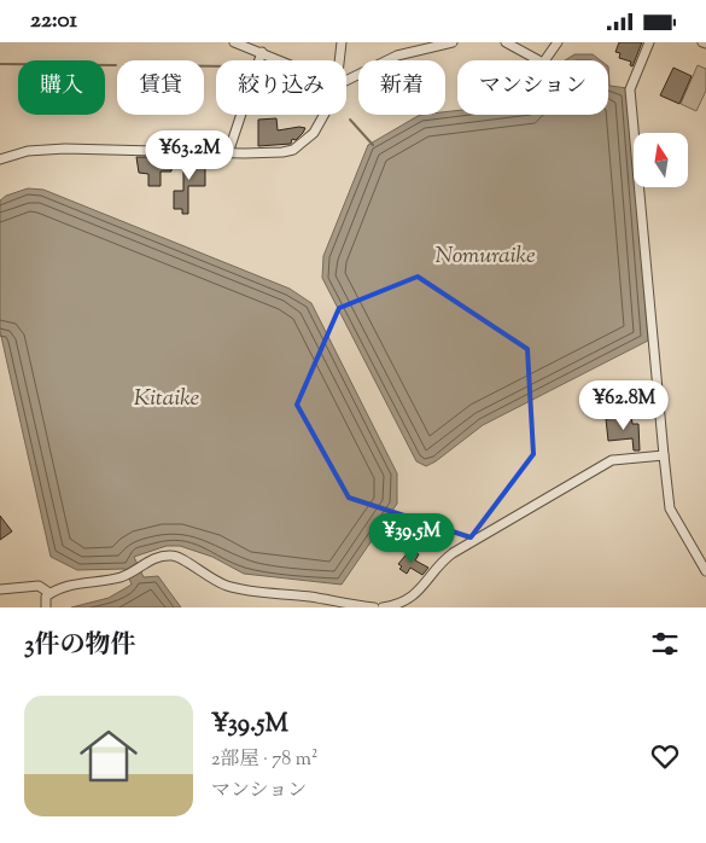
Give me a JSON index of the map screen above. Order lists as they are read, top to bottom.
{
  "water": ["Nomuraike", "Kitaike"],
  "north": "top",
  "page": {
    "status": "22:01",
    "chip": [
      "購入",
      "賃貸",
      "絞り込み",
      "新着",
      "マンション"
    ],
    "price": ["¥63.2M", "¥62.8M", "¥39.5M"],
    "heading": "3件の物件",
    "list": [
      {
        "name": "¥39.5M",
        "note": "2部屋 · 78 m² · マンション"
      }
    ]
  }
}
